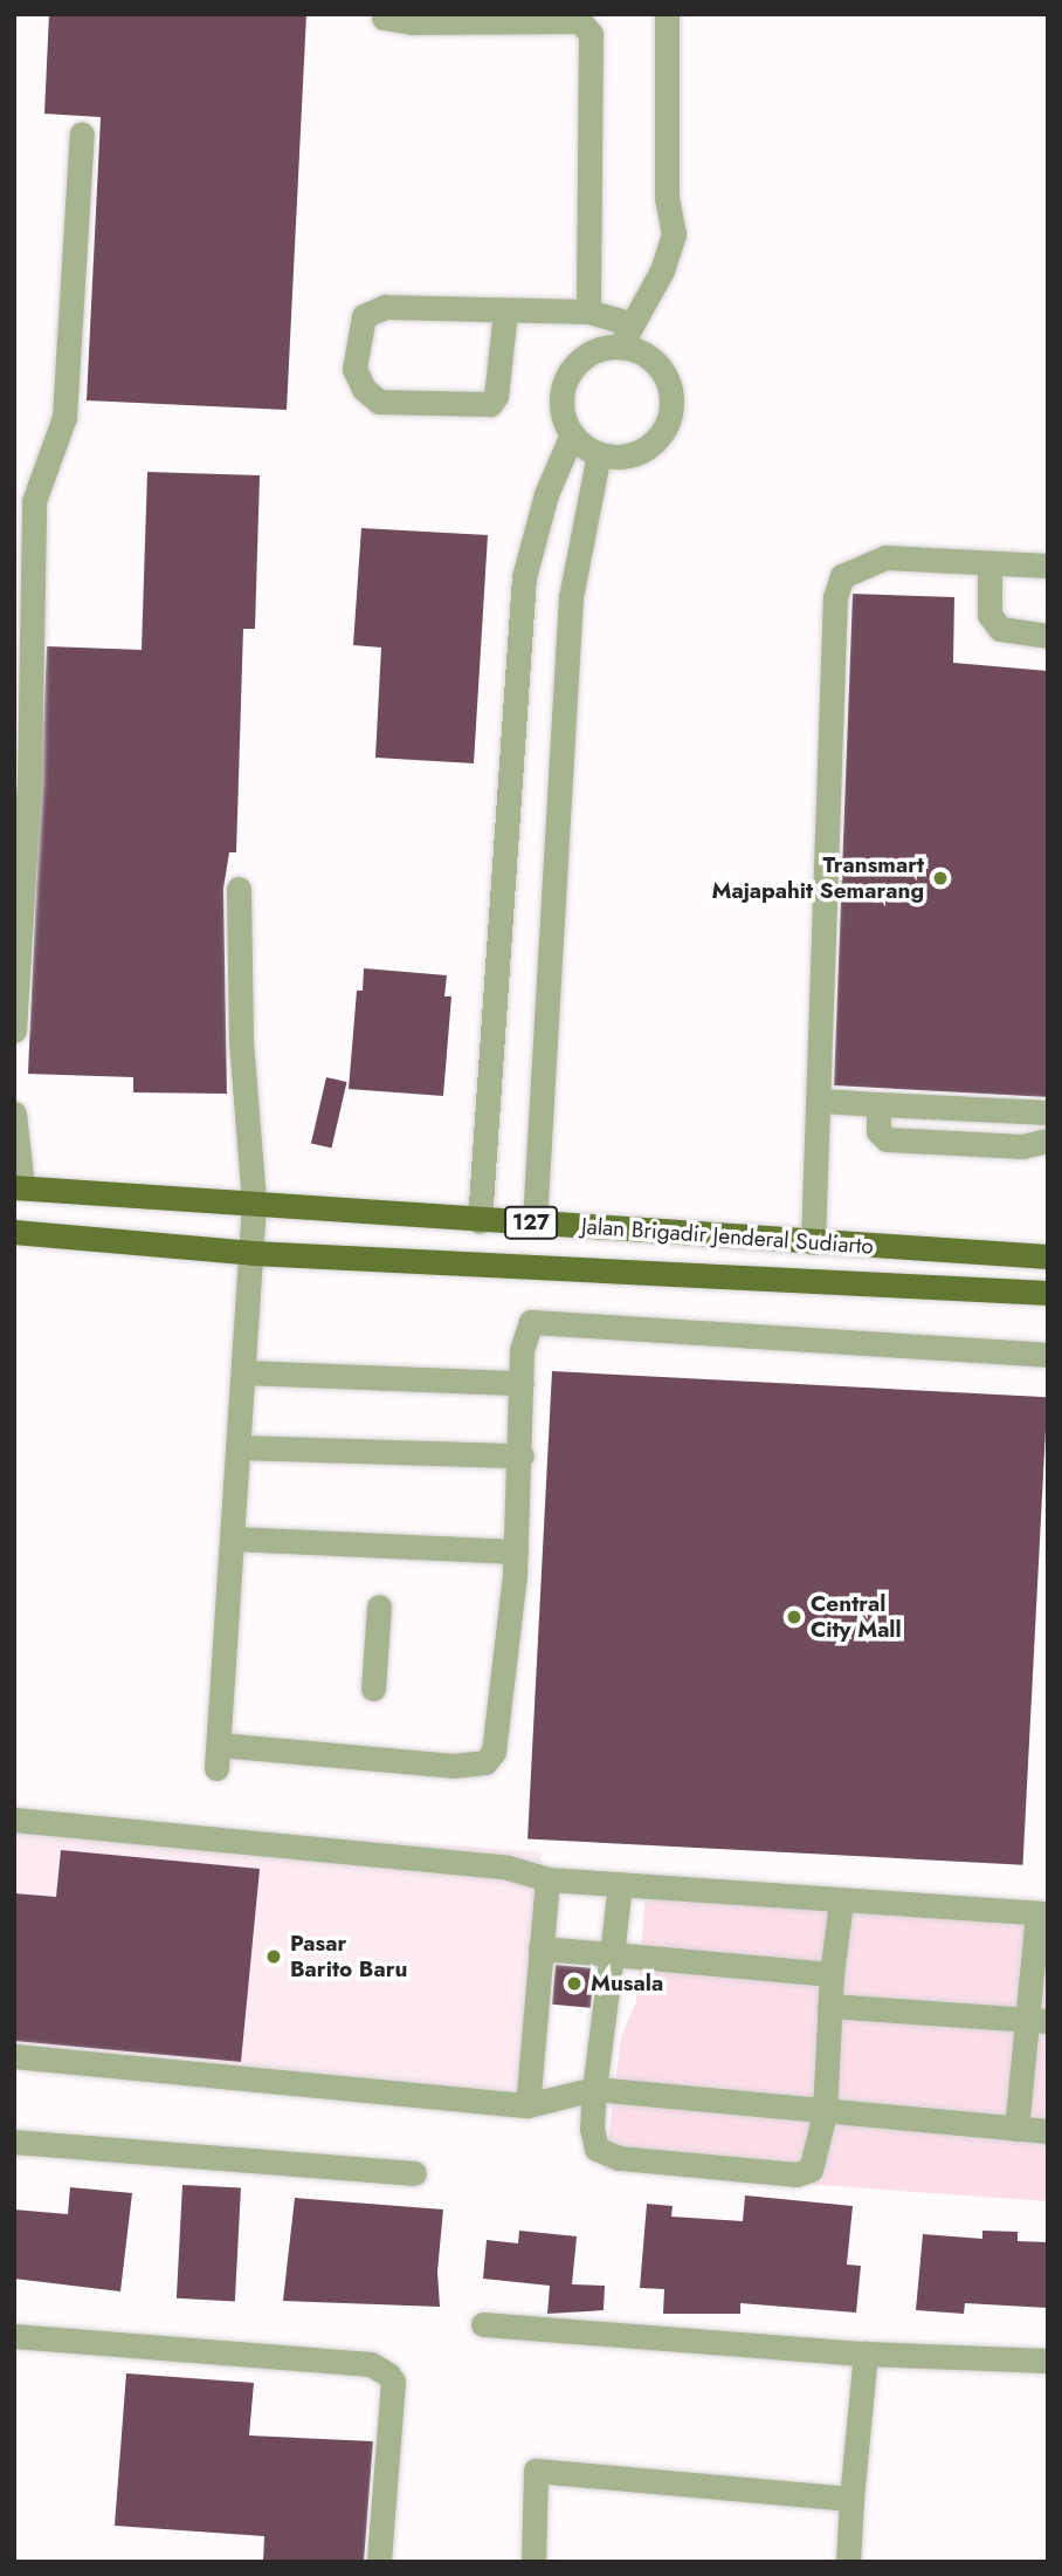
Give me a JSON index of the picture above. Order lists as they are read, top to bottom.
{
  "streets": {
    "main road": ["127", "Jalan Brigadir Jenderal Sudiarto"]
  },
  "places": [
    "Transmart Majapahit Semarang",
    "Central City Mall",
    "Pasar Barito Baru",
    "Musala"
  ]
}
